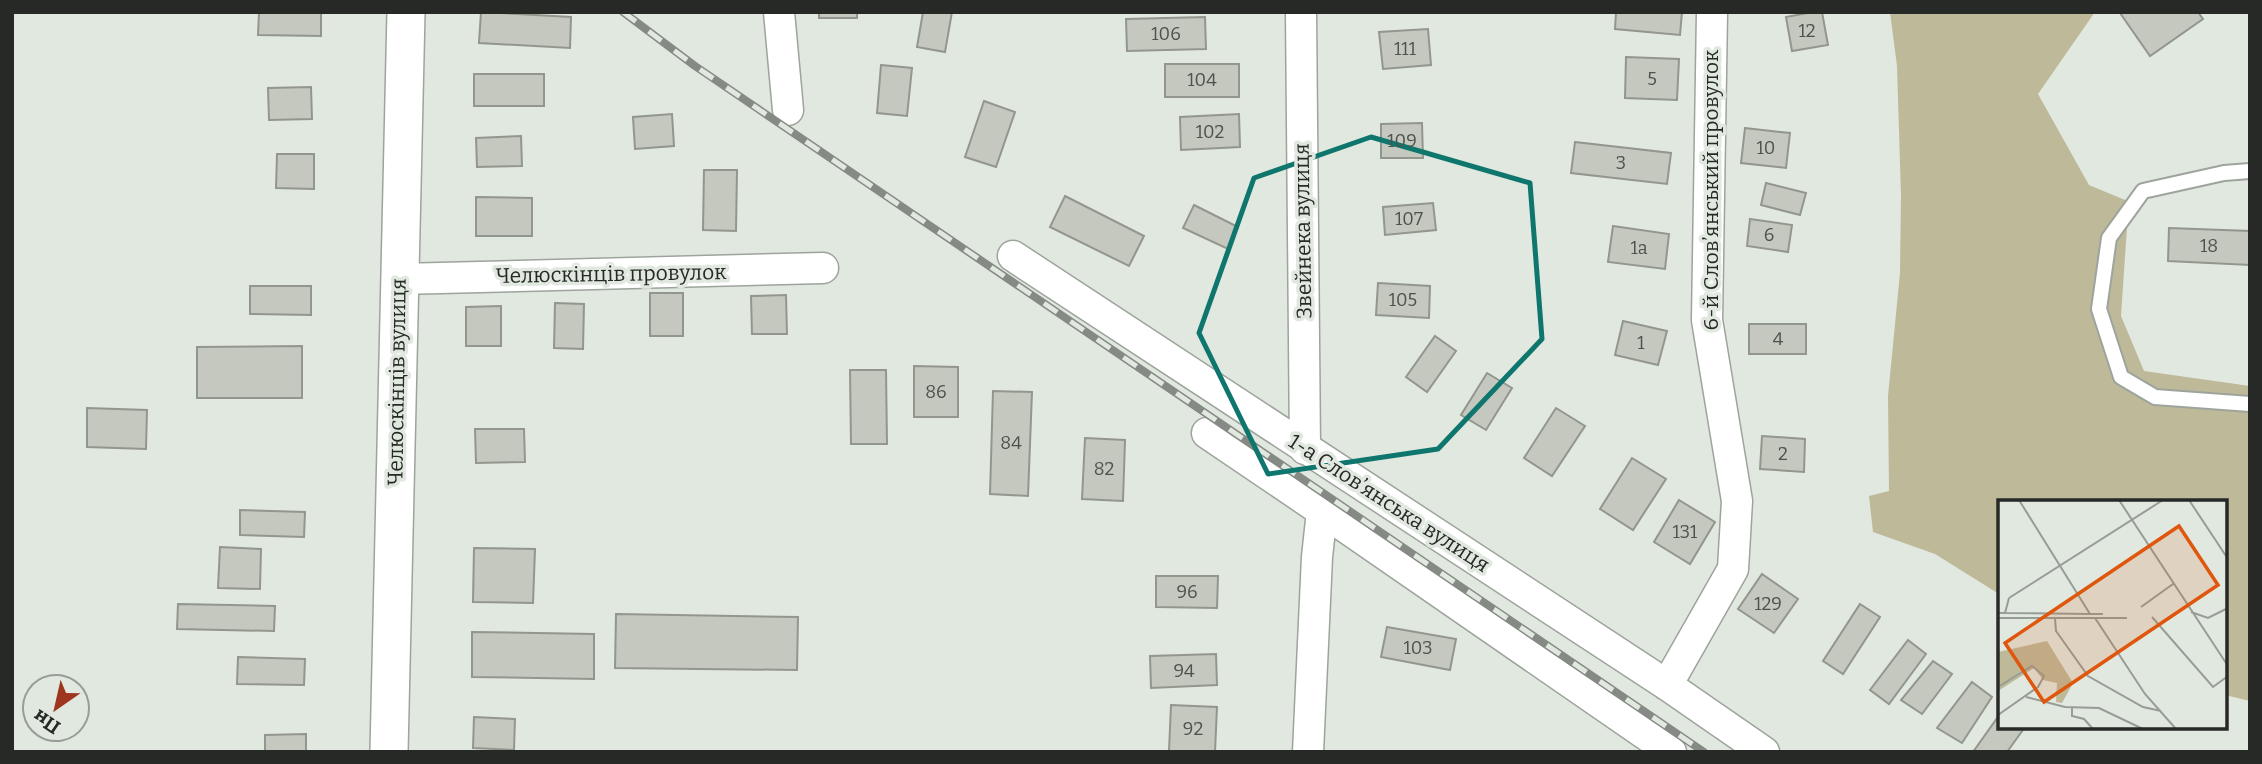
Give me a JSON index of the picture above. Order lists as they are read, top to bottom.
{
  "streets": {
    "street": [
      "6-й Слов’янський провулок",
      "Звейнека вулиця",
      "Челюскінців провулок",
      "Челюскінців вулиця",
      "1-а Слов’янська вулиця"
    ]
  },
  "crossings": [
    ["6-й Слов’янський провулок", "1-а Слов’янська вулиця"],
    ["Звейнека вулиця", "1-а Слов’янська вулиця"],
    ["Челюскінців провулок", "Челюскінців вулиця"]
  ],
  "house_numbers": [
    "12",
    "106",
    "111",
    "5",
    "104",
    "102",
    "109",
    "10",
    "3",
    "107",
    "6",
    "18",
    "1а",
    "105",
    "4",
    "1",
    "86",
    "84",
    "2",
    "82",
    "131",
    "96",
    "129",
    "103",
    "94",
    "92"
  ],
  "north": "bottom left"
}
